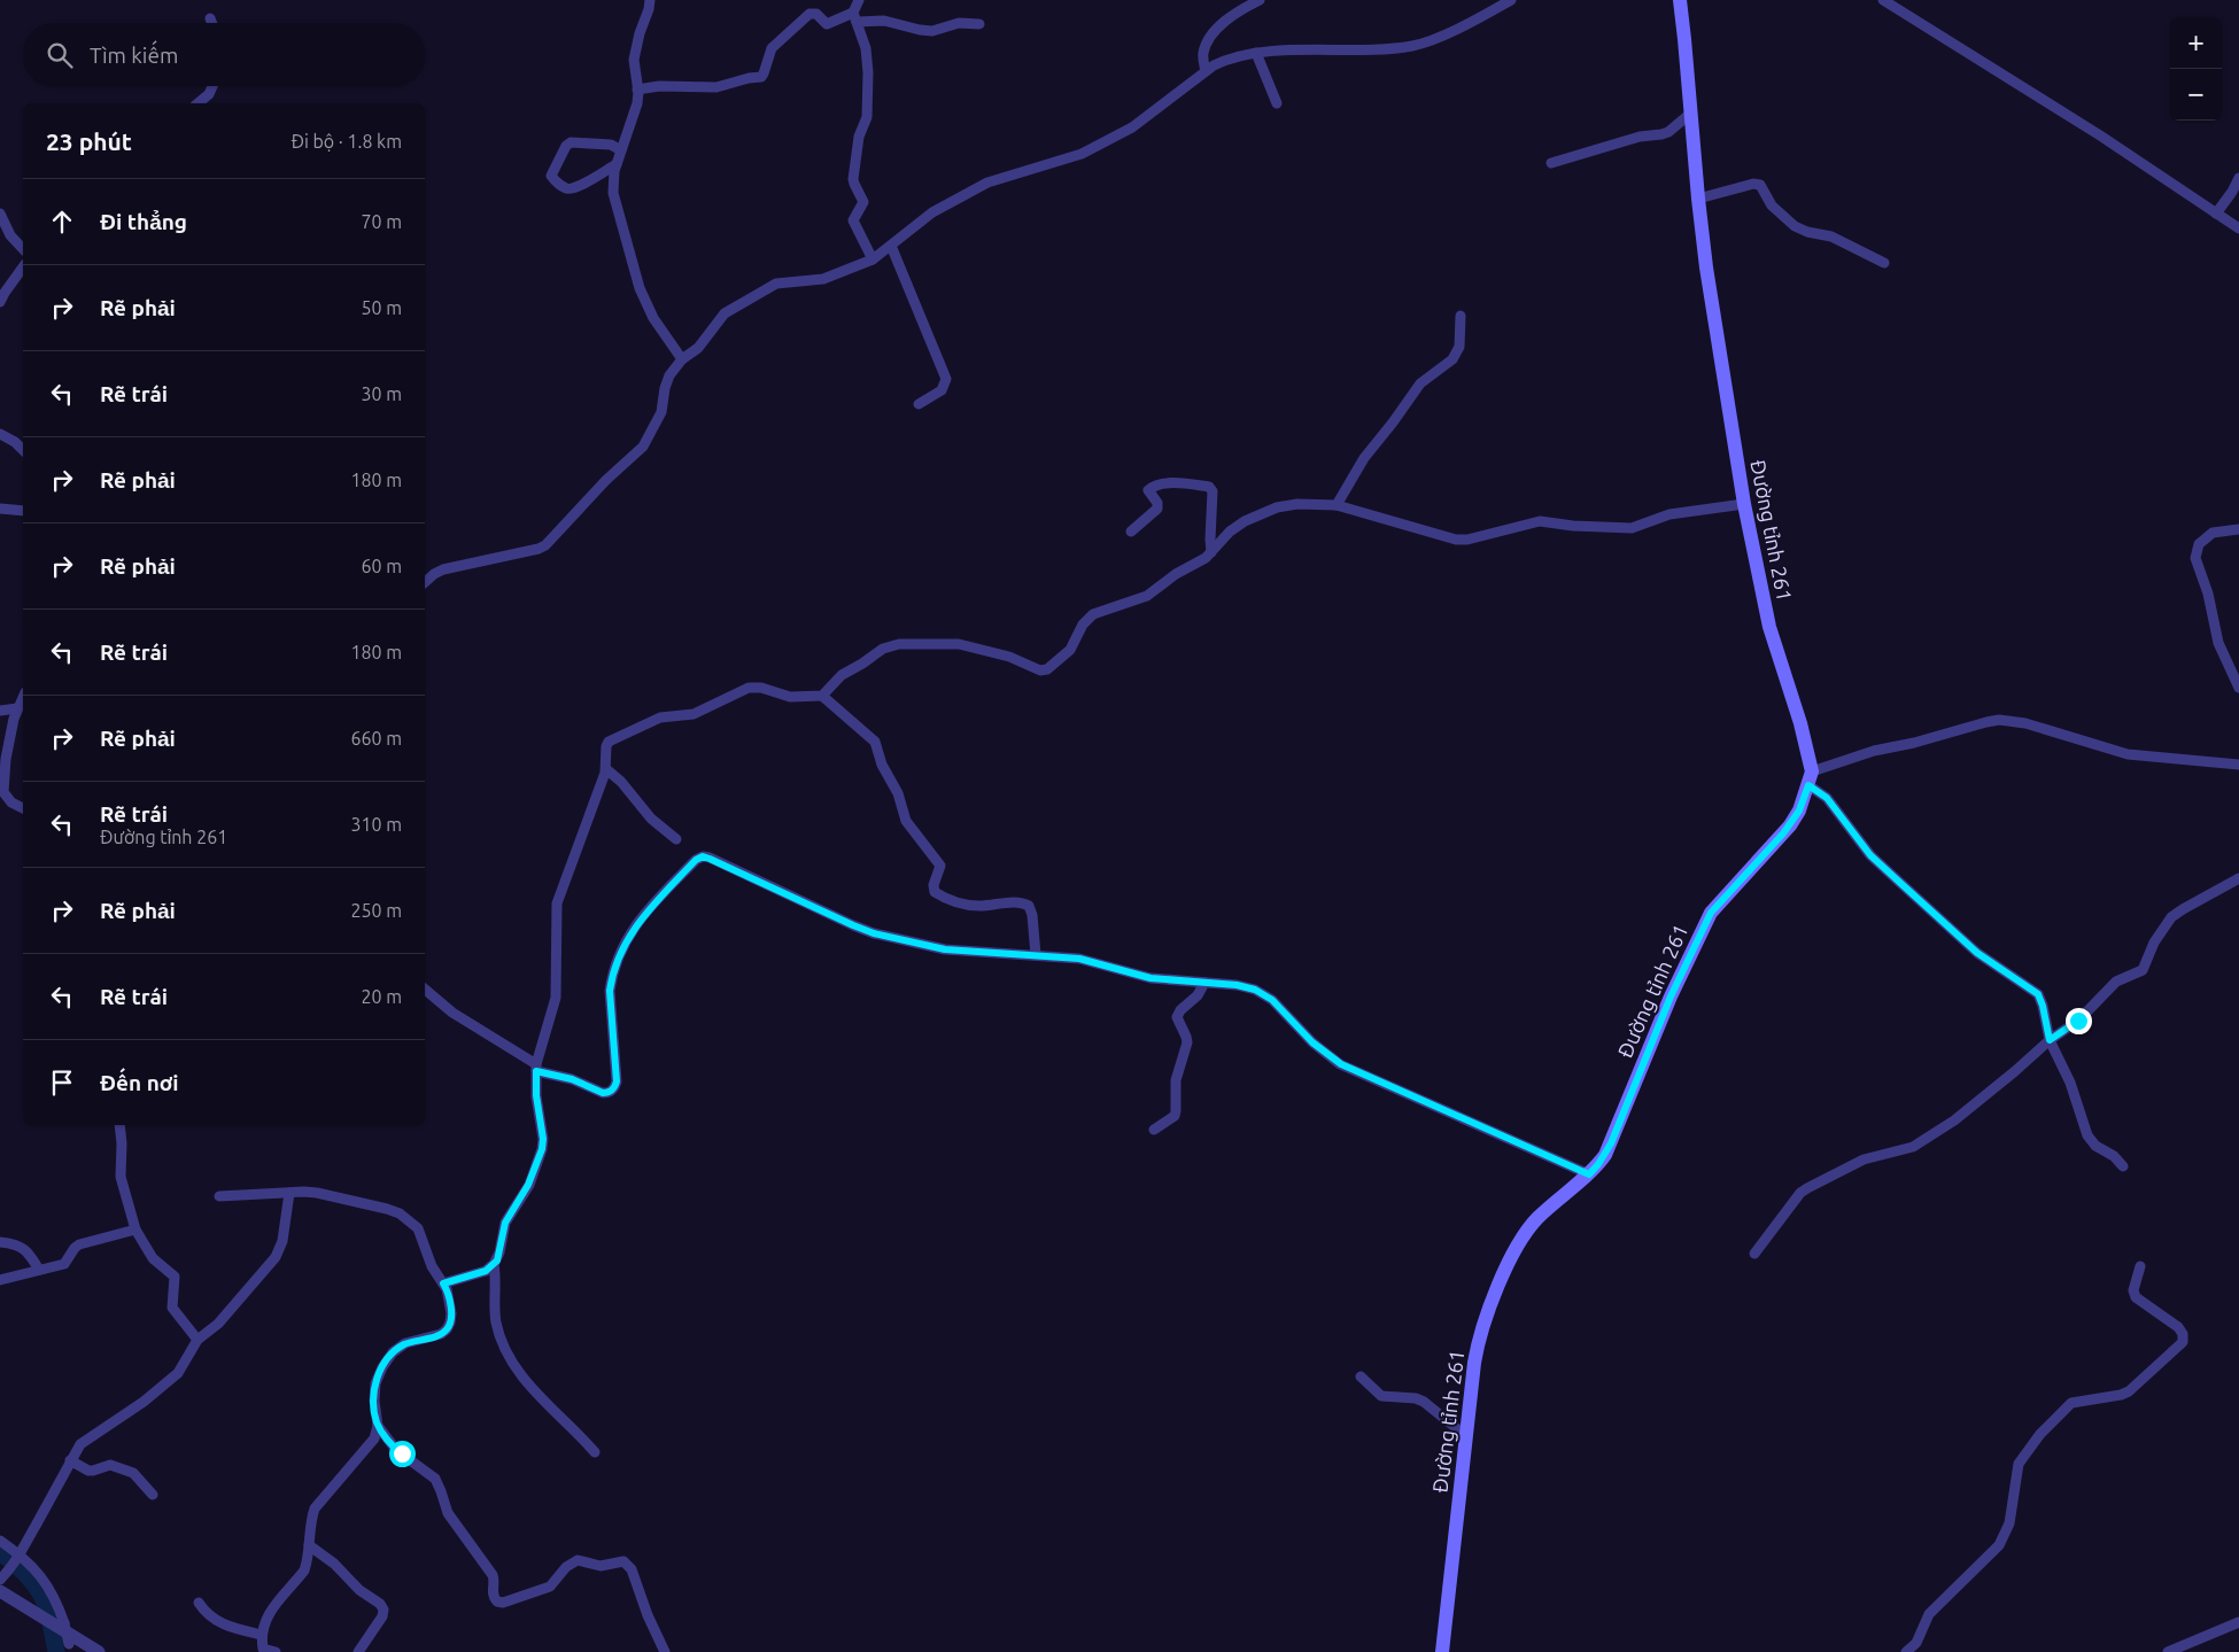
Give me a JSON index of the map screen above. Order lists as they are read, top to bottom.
{
  "streets": {
    "main road": ["Đường tỉnh 261"]
  },
  "page": {
    "map_buttons": ["+", "−"],
    "search": "Tìm kiếm",
    "heading": ["23 phút", "Đi bộ · 1.8 km"],
    "list": [
      ["Đi thẳng", "70 m"],
      ["Rẽ phải", "50 m"],
      ["Rẽ trái", "30 m"],
      ["Rẽ phải", "180 m"],
      ["Rẽ phải", "60 m"],
      ["Rẽ trái", "180 m"],
      ["Rẽ phải", "660 m"],
      ["Rẽ trái", "Đường tỉnh 261", "310 m"],
      ["Rẽ phải", "250 m"],
      ["Rẽ trái", "20 m"],
      "Đến nơi"
    ]
  }
}
